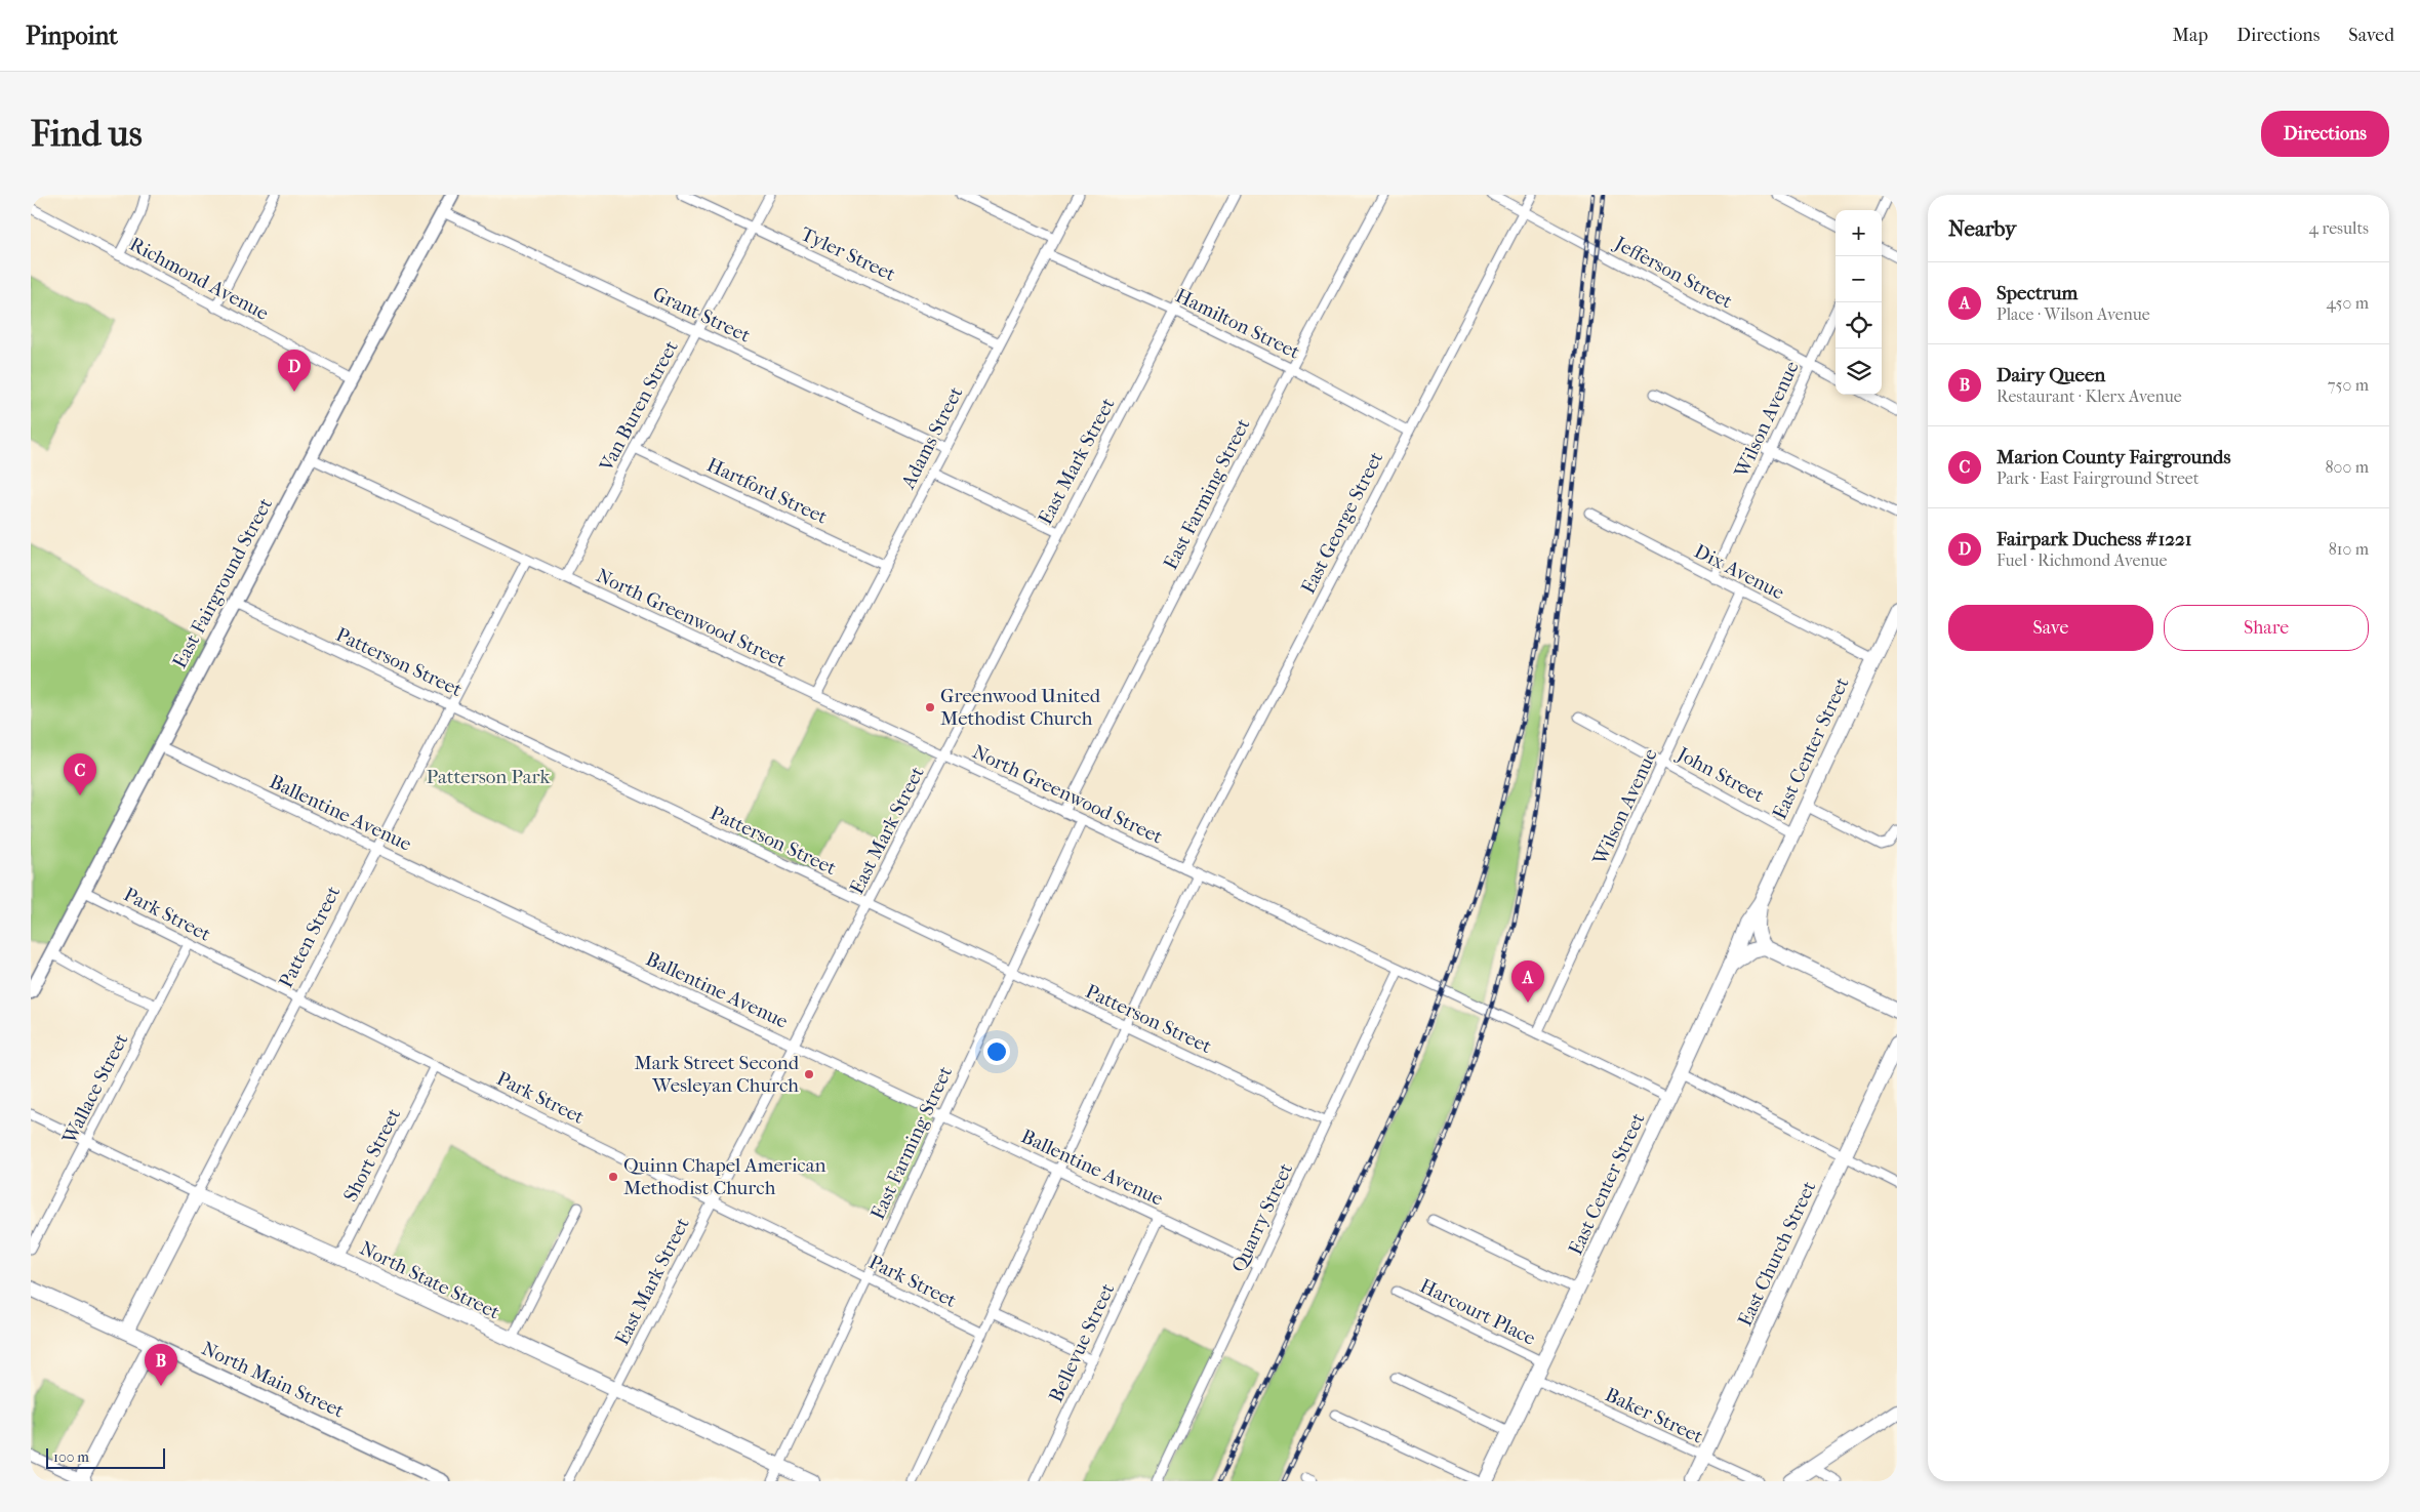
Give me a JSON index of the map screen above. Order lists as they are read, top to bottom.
{
  "streets": {
    "main road": [
      "East Center Street",
      "Patten Street",
      "East Church Street",
      "North State Street",
      "North Main Street"
    ],
    "street": [
      "Tyler Street",
      "Jefferson Street",
      "Richmond Avenue",
      "Grant Street",
      "Hamilton Street",
      "Van Buren Street",
      "Wilson Avenue",
      "Adams Street",
      "East Mark Street",
      "Hartford Street",
      "East Farming Street",
      "East George Street",
      "Dix Avenue",
      "East Fairground Street",
      "North Greenwood Street",
      "Patterson Street",
      "John Street",
      "Ballentine Avenue",
      "Park Street",
      "Wallace Street",
      "Short Street",
      "Quarry Street",
      "Harcourt Place",
      "Bellevue Street",
      "Baker Street"
    ]
  },
  "crossings": [
    ["Tyler Street", "Van Buren Street"],
    ["Tyler Street", "Adams Street"],
    ["Jefferson Street", "Wilson Avenue"],
    ["Jefferson Street", "East George Street"],
    ["Richmond Avenue", "East Fairground Street"],
    ["Grant Street", "Van Buren Street"],
    ["Grant Street", "Adams Street"],
    ["Grant Street", "East Fairground Street"],
    ["Hamilton Street", "Adams Street"],
    ["Hamilton Street", "East Mark Street"],
    ["Hamilton Street", "East Farming Street"],
    ["Hamilton Street", "East George Street"],
    ["Van Buren Street", "Hartford Street"],
    ["Van Buren Street", "North Greenwood Street"],
    ["Wilson Avenue", "Dix Avenue"],
    ["Wilson Avenue", "North Greenwood Street"],
    ["Wilson Avenue", "John Street"],
    ["Adams Street", "Hartford Street"],
    ["Adams Street", "North Greenwood Street"],
    ["East Mark Street", "North Greenwood Street"],
    ["East Mark Street", "Patterson Street"],
    ["East Mark Street", "Ballentine Avenue"],
    ["East Mark Street", "Park Street"],
    ["East Mark Street", "North State Street"],
    ["East Farming Street", "North Greenwood Street"],
    ["East Farming Street", "Patterson Street"],
    ["East Farming Street", "Ballentine Avenue"],
    ["East Farming Street", "Park Street"],
    ["East Farming Street", "North State Street"],
    ["East George Street", "North Greenwood Street"],
    ["Dix Avenue", "East Center Street"],
    ["East Fairground Street", "North Greenwood Street"],
    ["East Fairground Street", "Patterson Street"],
    ["East Fairground Street", "Ballentine Avenue"],
    ["East Fairground Street", "Park Street"],
    ["North Greenwood Street", "East Center Street"],
    ["North Greenwood Street", "Patten Street"],
    ["North Greenwood Street", "Quarry Street"],
    ["Patterson Street", "Patten Street"],
    ["Patterson Street", "Quarry Street"],
    ["East Center Street", "John Street"],
    ["East Center Street", "Harcourt Place"],
    ["East Center Street", "Baker Street"],
    ["Ballentine Avenue", "Patten Street"],
    ["Ballentine Avenue", "Quarry Street"],
    ["Ballentine Avenue", "Bellevue Street"],
    ["Park Street", "Patten Street"],
    ["Park Street", "Wallace Street"],
    ["Park Street", "Short Street"],
    ["Patten Street", "North State Street"],
    ["Patten Street", "North Main Street"],
    ["Wallace Street", "North State Street"],
    ["Short Street", "North State Street"],
    ["East Church Street", "Baker Street"]
  ],
  "parks": ["Patterson Park"],
  "places": ["Greenwood United Methodist Church", "Mark Street Second Wesleyan Church", "Quinn Chapel American Methodist Church"],
  "scale_bar": "100 m",
  "page": {
    "header": "Pinpoint",
    "nav": ["Map", "Directions", "Saved"],
    "buttons": [
      "Directions",
      ["Save", "Share"]
    ],
    "title": "Find us",
    "heading": ["Nearby", "4 results"],
    "map_buttons": ["+", "−"],
    "list": [
      {
        "mark": "A",
        "name": "Spectrum",
        "note": "Place · Wilson Avenue",
        "value": "450 m"
      },
      {
        "mark": "B",
        "name": "Dairy Queen",
        "note": "Restaurant · Klerx Avenue",
        "value": "750 m"
      },
      {
        "mark": "C",
        "name": "Marion County Fairgrounds",
        "note": "Park · East Fairground Street",
        "value": "800 m"
      },
      {
        "mark": "D",
        "name": "Fairpark Duchess #1221",
        "note": "Fuel · Richmond Avenue",
        "value": "810 m"
      }
    ],
    "pins": [
      "D",
      "C",
      "A",
      "B"
    ],
    "scale": "100 m"
  }
}
